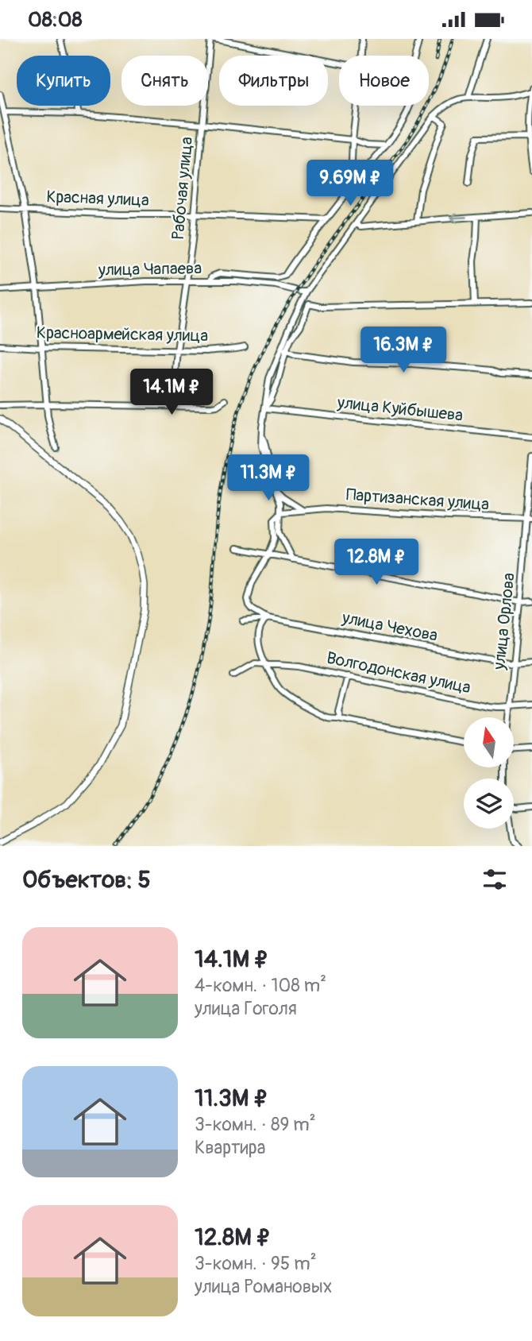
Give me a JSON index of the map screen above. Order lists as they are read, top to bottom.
{
  "streets": {
    "street": [
      "Рабочая улица",
      "Красная улица",
      "улица Чапаева",
      "Красноармейская улица",
      "улица Куйбышева",
      "Партизанская улица",
      "улица Орлова",
      "улица Чехова",
      "Волгодонская улица"
    ]
  },
  "crossings": [
    ["Рабочая улица", "Красная улица"],
    ["Рабочая улица", "улица Чапаева"],
    ["Рабочая улица", "Красноармейская улица"],
    ["Партизанская улица", "улица Орлова"],
    ["улица Орлова", "улица Чехова"],
    ["улица Орлова", "Волгодонская улица"]
  ],
  "north": "top",
  "page": {
    "status": "08:08",
    "chip": [
      "Купить",
      "Снять",
      "Фильтры",
      "Новое"
    ],
    "price": [
      "9.69M ₽",
      "16.3M ₽",
      "14.1M ₽",
      "11.3M ₽",
      "12.8M ₽"
    ],
    "heading": "Объектов: 5",
    "list": [
      {
        "name": "14.1M ₽",
        "note": "4-комн. · 108 m² · улица Гоголя"
      },
      {
        "name": "11.3M ₽",
        "note": "3-комн. · 89 m² · Квартира"
      },
      {
        "name": "12.8M ₽",
        "note": "3-комн. · 95 m² · улица Романовых"
      }
    ]
  }
}
